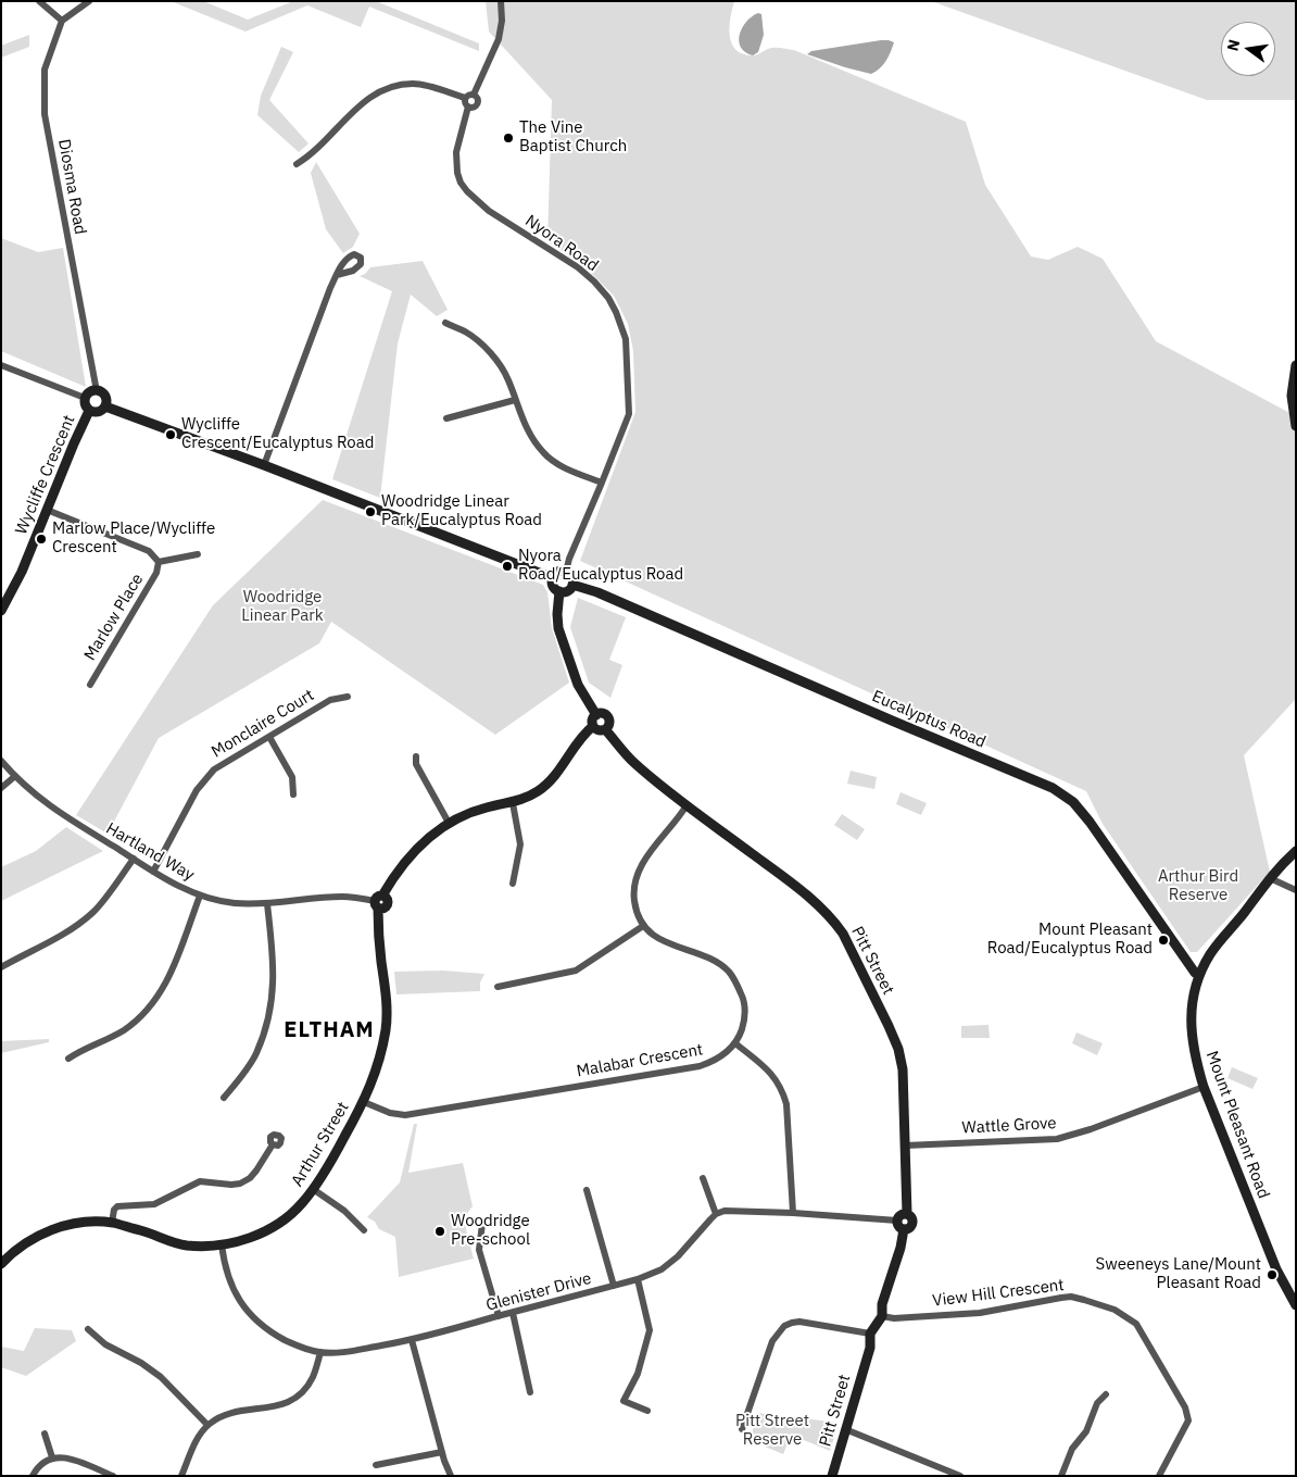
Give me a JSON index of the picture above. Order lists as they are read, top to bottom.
{
  "streets": {
    "street": [
      "Diosma Road",
      "Nyora Road",
      "Wycliffe Crescent",
      "Marlow Place",
      "Eucalyptus Road",
      "Monclaire Court",
      "Hartland Way",
      "Pitt Street",
      "Malabar Crescent",
      "Mount Pleasant Road",
      "Wattle Grove",
      "Arthur Street",
      "Glenister Drive",
      "View Hill Crescent"
    ]
  },
  "crossings": [
    ["Diosma Road", "Wycliffe Crescent"],
    ["Nyora Road", "Eucalyptus Road"],
    ["Wycliffe Crescent", "Marlow Place"],
    ["Eucalyptus Road", "Mount Pleasant Road"],
    ["Monclaire Court", "Hartland Way"],
    ["Hartland Way", "Arthur Street"],
    ["Pitt Street", "Wattle Grove"],
    ["Pitt Street", "Arthur Street"],
    ["Pitt Street", "View Hill Crescent"],
    ["Malabar Crescent", "Arthur Street"],
    ["Mount Pleasant Road", "Wattle Grove"],
    ["Arthur Street", "Glenister Drive"]
  ],
  "districts": ["ELTHAM"],
  "parks": ["Woodridge Linear Park", "Arthur Bird Reserve", "Pitt Street Reserve"],
  "places": [
    "The Vine Baptist Church",
    "Wycliffe Crescent/Eucalyptus Road",
    "Woodridge Linear Park/Eucalyptus Road",
    "Marlow Place/Wycliffe Crescent",
    "Nyora Road/Eucalyptus Road",
    "Mount Pleasant Road/Eucalyptus Road",
    "Woodridge Pre-school",
    "Sweeneys Lane/Mount Pleasant Road"
  ],
  "north": "left"
}
